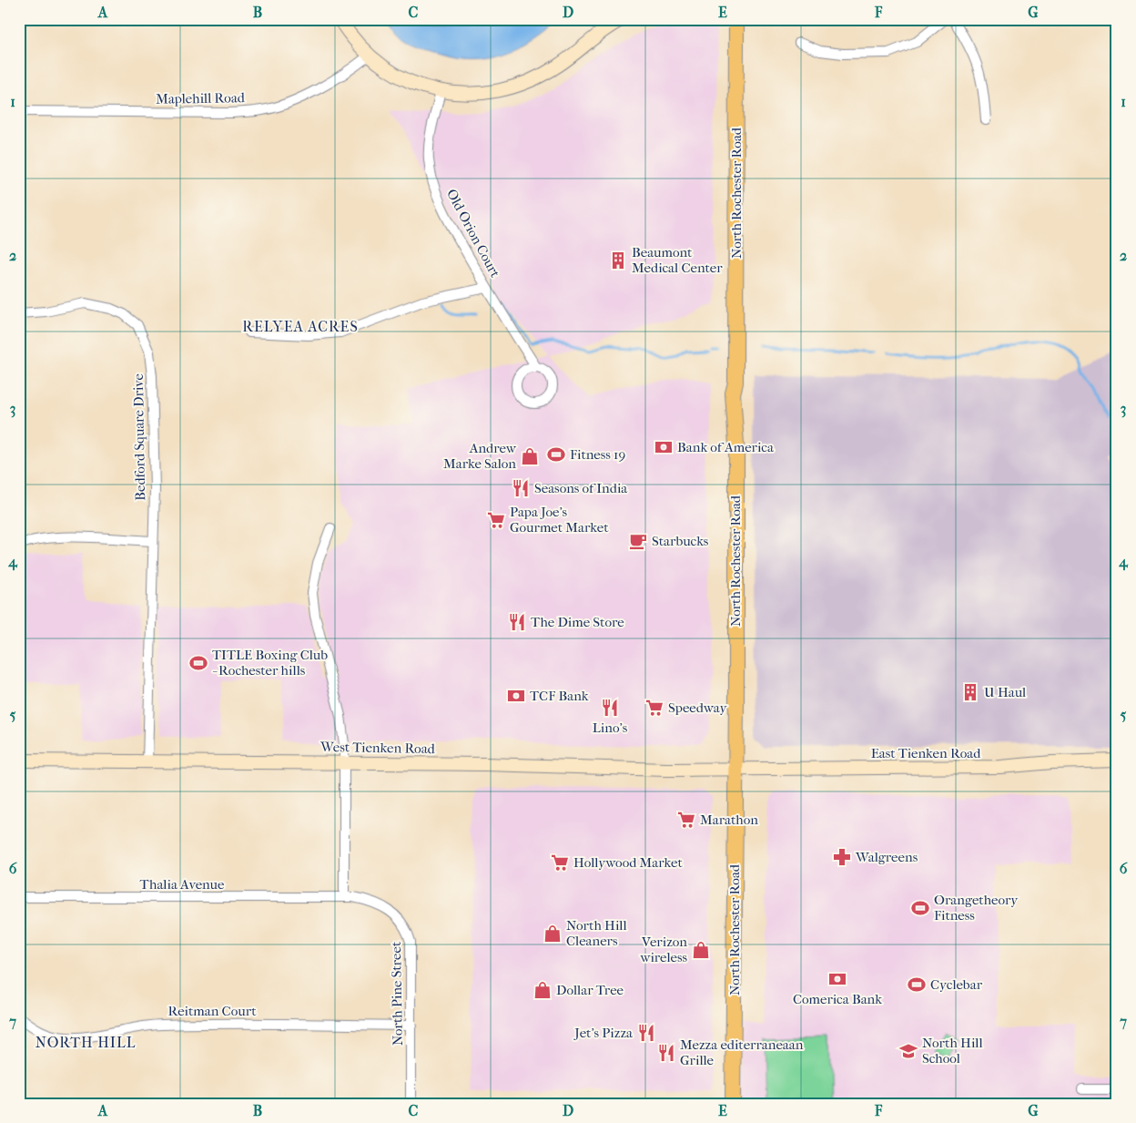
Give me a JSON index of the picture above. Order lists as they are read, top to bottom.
{
  "streets": {
    "main road": ["North Rochester Road", "West Tienken Road", "East Tienken Road"],
    "street": [
      "Maplehill Road",
      "Old Orion Court",
      "Bedford Square Drive",
      "Thalia Avenue",
      "North Pine Street",
      "Reitman Court"
    ]
  },
  "crossings": [
    ["North Rochester Road", "West Tienken Road"],
    ["North Rochester Road", "East Tienken Road"],
    ["Bedford Square Drive", "West Tienken Road"],
    ["West Tienken Road", "East Tienken Road"],
    ["Thalia Avenue", "North Pine Street"],
    ["North Pine Street", "Reitman Court"]
  ],
  "districts": ["RELYEA ACRES", "NORTH HILL"],
  "places": {
    "building": ["Beaumont Medical Center", "U Haul"],
    "bank": ["Bank of America", "TCF Bank", "Comerica Bank"],
    "sports": [
      "Fitness 19",
      "TITLE Boxing Club - Rochester hills",
      "Orangetheory Fitness",
      "Cyclebar"
    ],
    "shop": [
      "Andrew Marke Salon",
      "North Hill Cleaners",
      "Verizon wireless",
      "Dollar Tree"
    ],
    "restaurant": [
      "Seasons of India",
      "The Dime Store",
      "Lino's",
      "Jet's Pizza",
      "Mezza editerraneaan Grille"
    ],
    "supermarket": [
      "Papa Joe's Gourmet Market",
      "Speedway",
      "Marathon",
      "Hollywood Market"
    ],
    "cafe": ["Starbucks"],
    "pharmacy": ["Walgreens"],
    "school or university": ["North Hill School"]
  },
  "grid": {
    "columns": [
      "A",
      "B",
      "C",
      "D",
      "E",
      "F",
      "G"
    ],
    "rows": [
      "1",
      "2",
      "3",
      "4",
      "5",
      "6",
      "7"
    ]
  }
}
